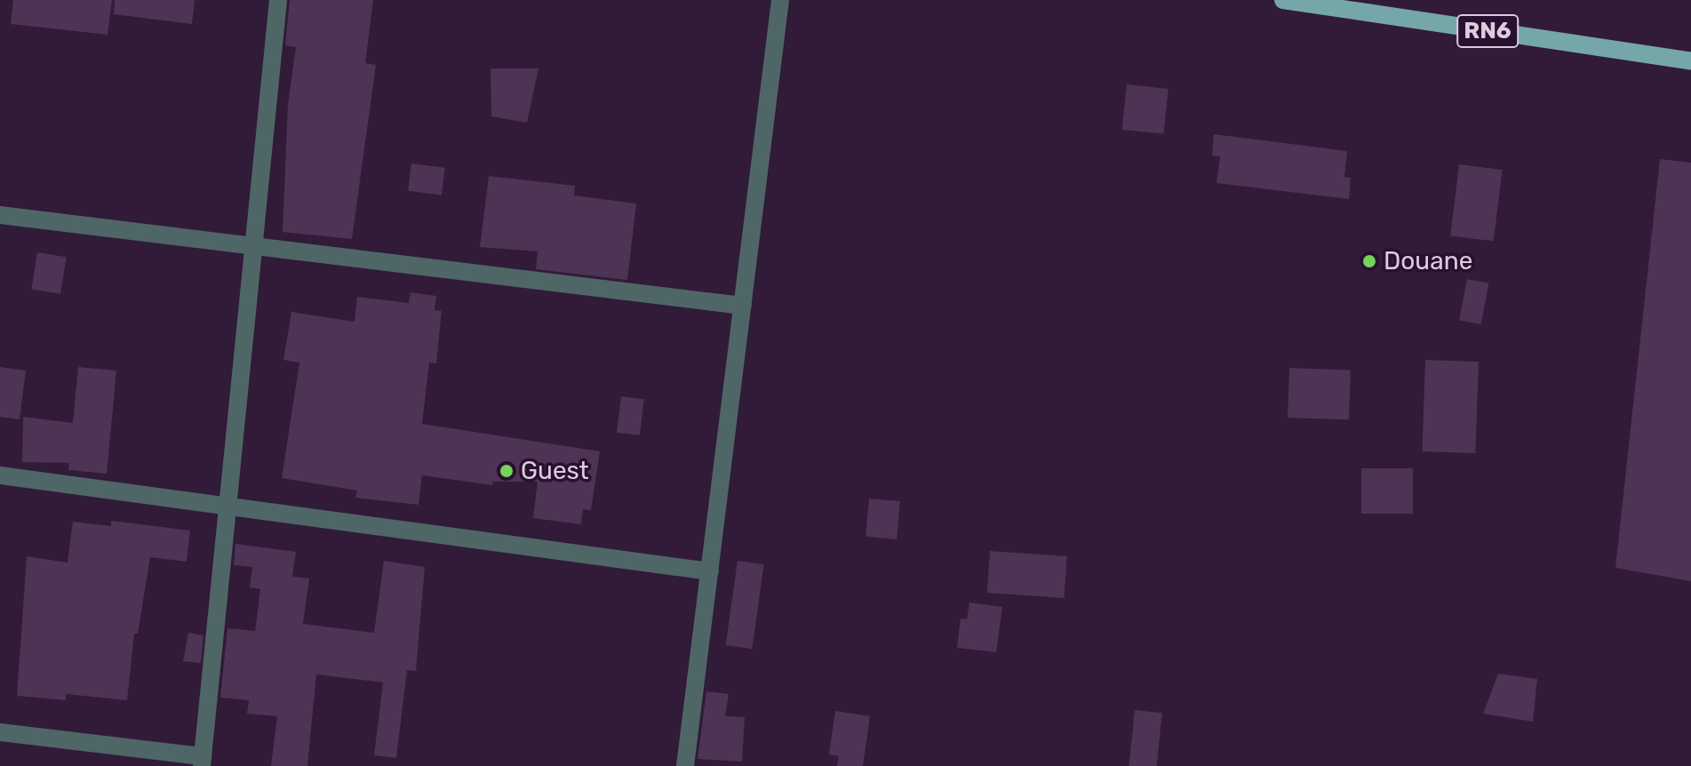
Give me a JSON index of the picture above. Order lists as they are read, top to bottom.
{
  "streets": {
    "main road": ["RN6"]
  },
  "places": ["Douane", "Guest"]
}
